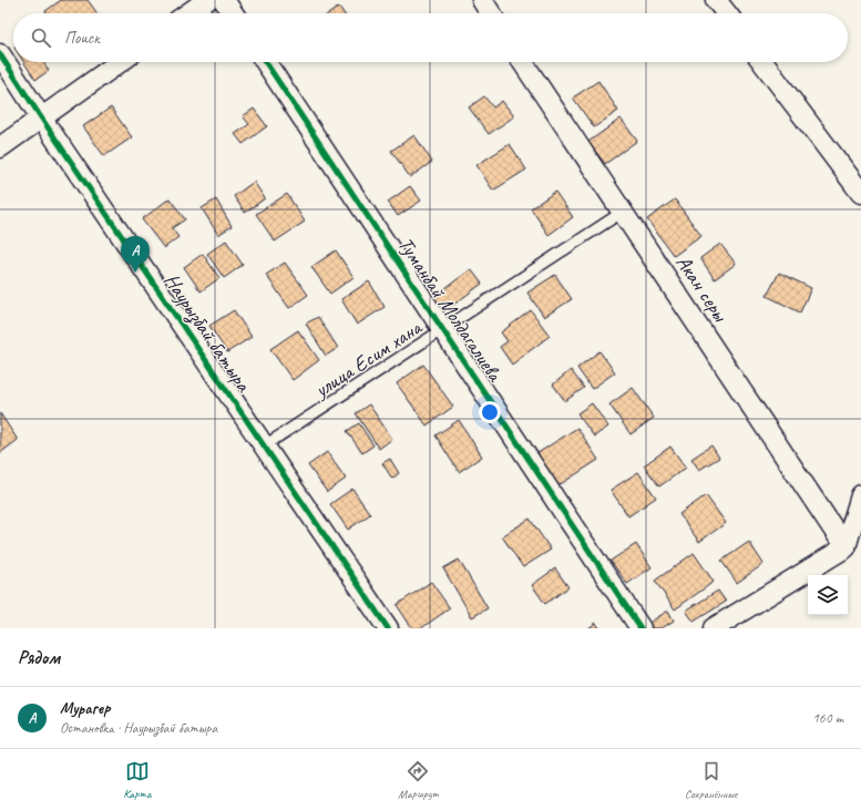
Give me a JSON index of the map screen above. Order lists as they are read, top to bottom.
{
  "streets": {
    "street": ["Акан серы", "Туманбай Молдагалиева", "Наурызбай батыра"],
    "lane": ["улица Есим хана"]
  },
  "crossings": [
    ["Акан серы", "улица Есим хана"],
    ["Туманбай Молдагалиева", "улица Есим хана"],
    ["Наурызбай батыра", "улица Есим хана"]
  ],
  "page": {
    "search": "Поиск",
    "pins": "A",
    "heading": "Рядом",
    "list": [
      {
        "mark": "A",
        "name": "Мурагер",
        "note": "Остановка · Наурызбай батыра",
        "value": "160 m"
      }
    ],
    "nav": ["Карта", "Маршрут", "Сохранённые"]
  }
}
